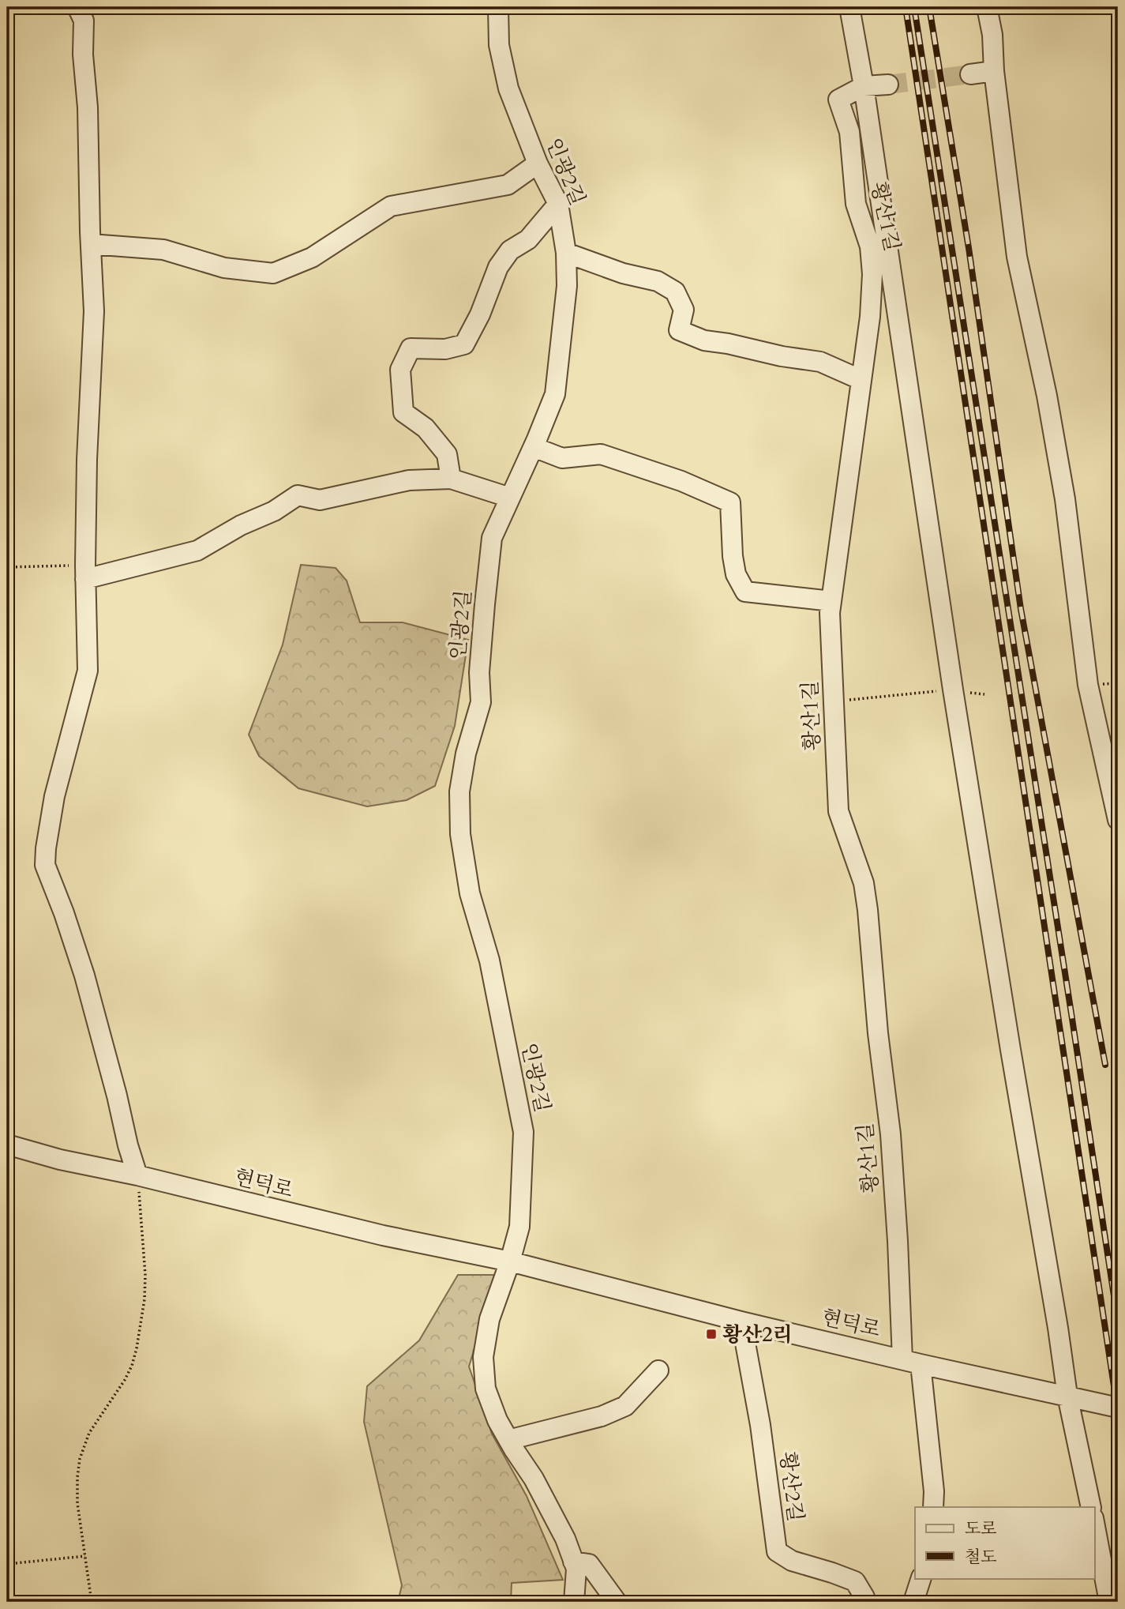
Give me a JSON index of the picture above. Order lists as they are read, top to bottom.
{
  "streets": {
    "street": [
      "인광2길",
      "황산1길",
      "현덕로",
      "황산2길"
    ]
  },
  "crossings": [
    ["인광2길", "현덕로"],
    ["황산1길", "현덕로"],
    ["현덕로", "황산2길"]
  ],
  "places": {
    "transit": ["황산2리"]
  },
  "legend": ["도로", "철도"]
}
